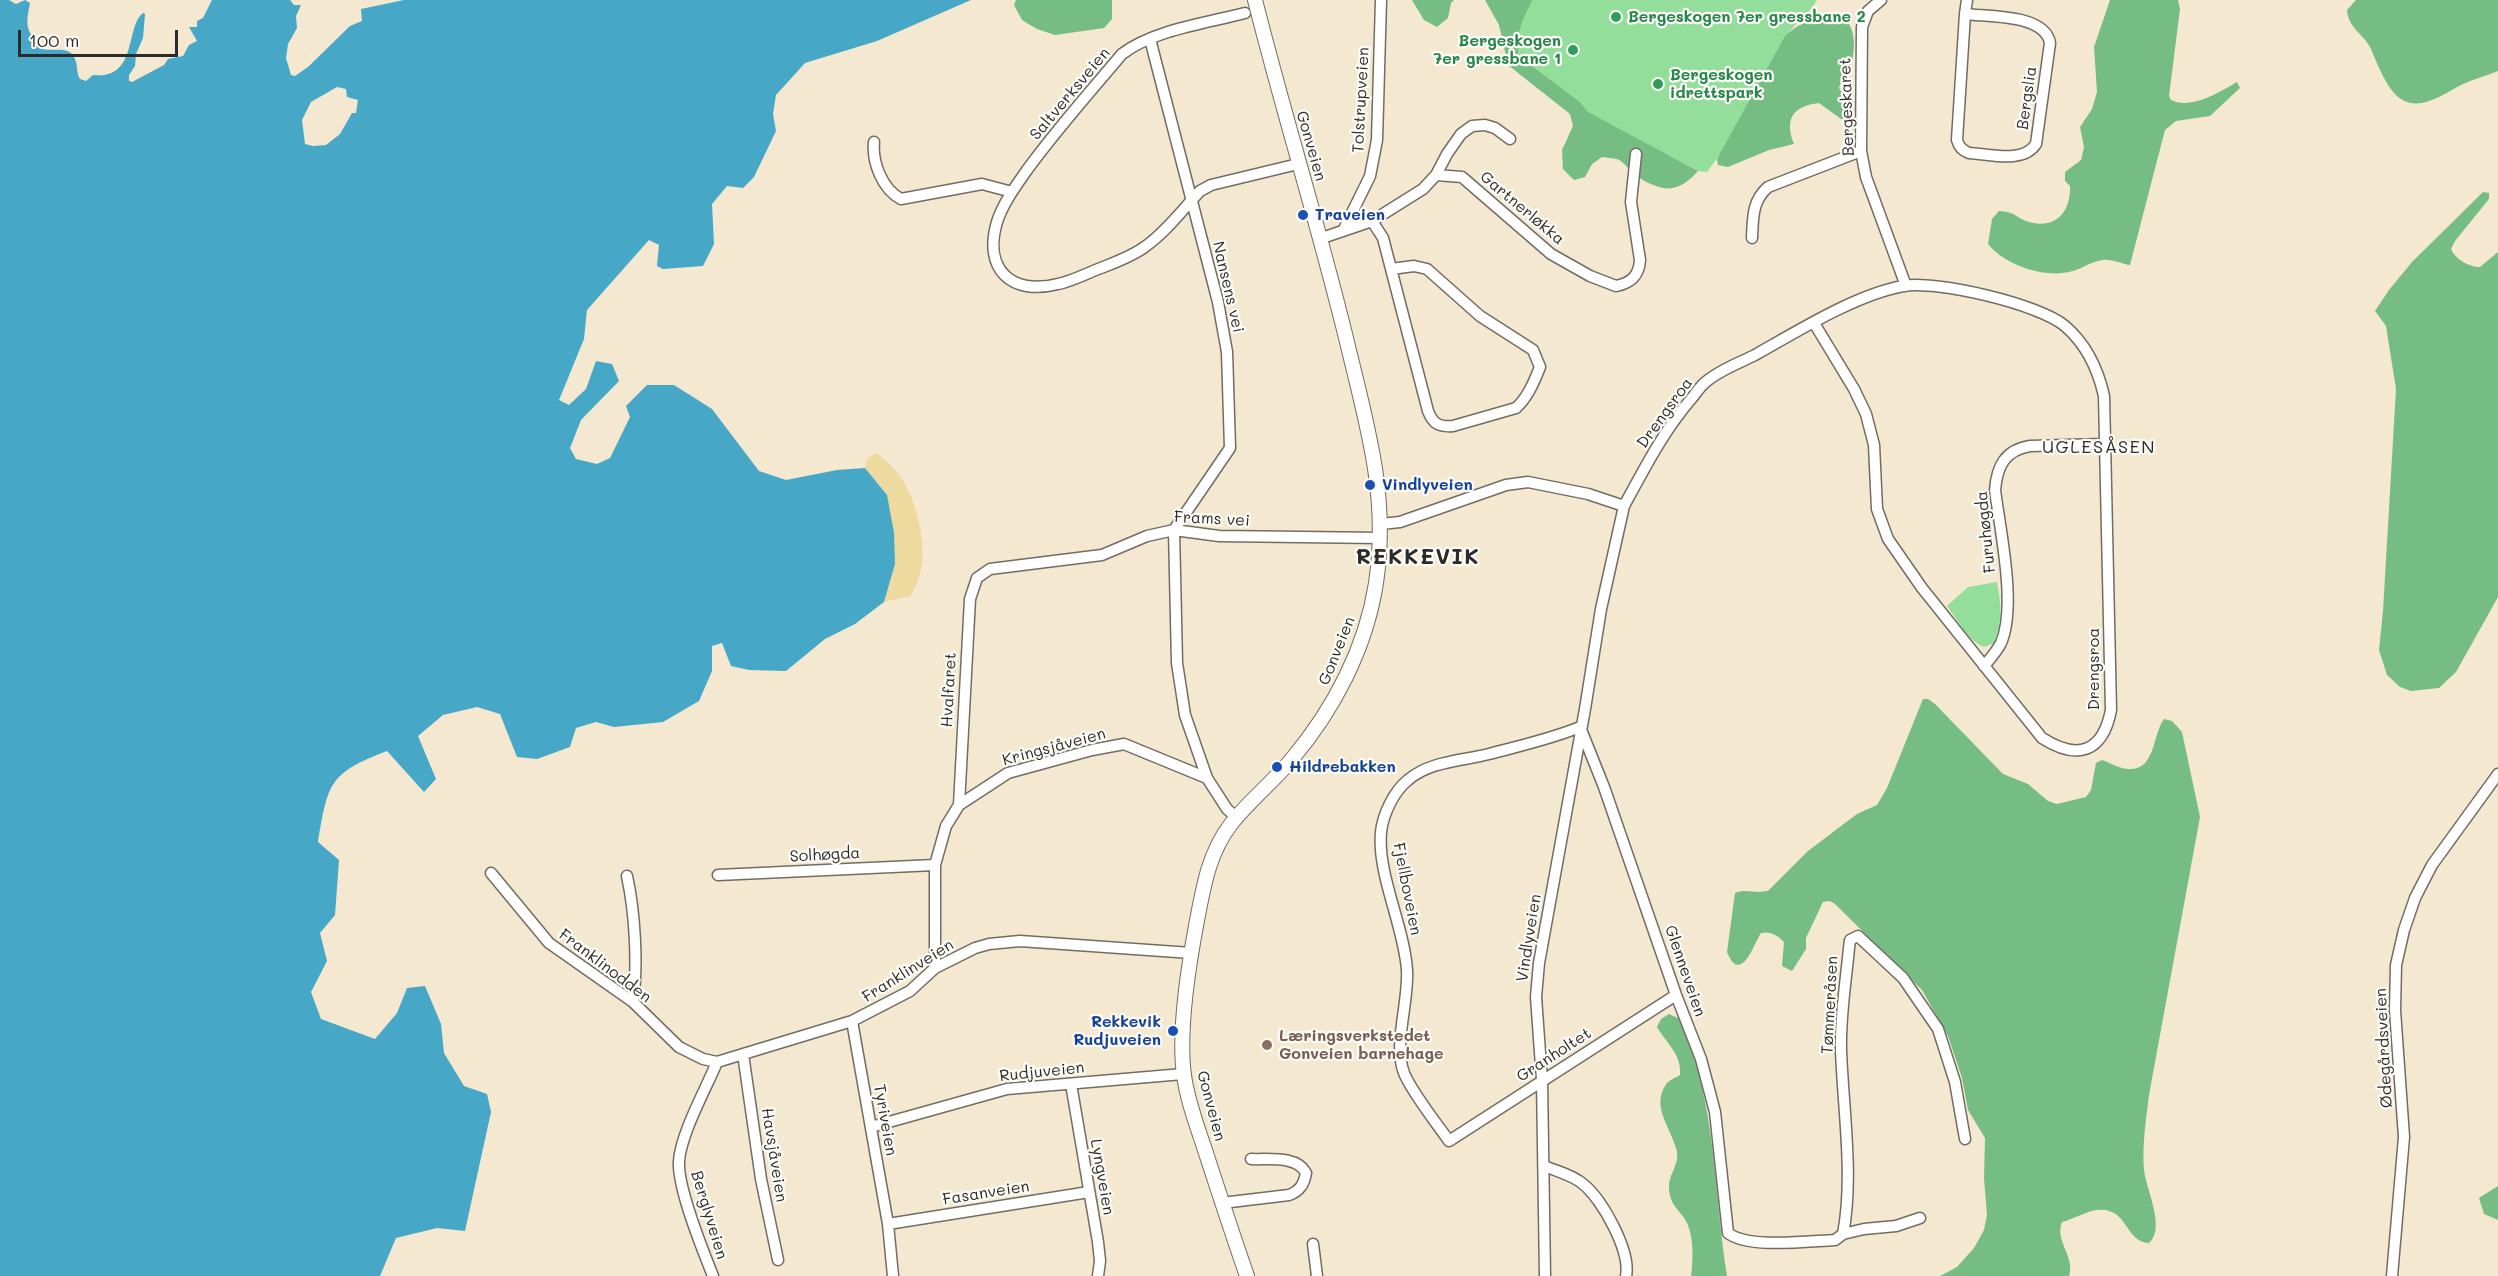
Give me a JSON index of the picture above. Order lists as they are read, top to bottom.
{
  "streets": {
    "street": [
      "Saltverksveien",
      "Bergslia",
      "Tolstrupveien",
      "Bergeskaret",
      "Gonveien",
      "Gartnerløkka",
      "Nansens vei",
      "Drengsroa",
      "Frams vei",
      "Furuhøgda",
      "Hvalfaret",
      "Kringsjåveien",
      "Solhøgda",
      "Fjellboveien",
      "Vindlyveien",
      "Franklinodden",
      "Franklinveien",
      "Glenneveien",
      "Tømmeråsen",
      "Ødegårdsveien",
      "Granholtet",
      "Rudjuveien",
      "Tyriveien",
      "Havsjåveien",
      "Lyngveien",
      "Fasanveien",
      "Berglyveien"
    ]
  },
  "crossings": [
    ["Saltverksveien", "Nansens vei"],
    ["Bergeskaret", "Drengsroa"],
    ["Gonveien", "Frams vei"],
    ["Gonveien", "Franklinveien"],
    ["Gonveien", "Rudjuveien"],
    ["Nansens vei", "Frams vei"],
    ["Drengsroa", "Furuhøgda"],
    ["Drengsroa", "Vindlyveien"],
    ["Frams vei", "Hvalfaret"],
    ["Hvalfaret", "Kringsjåveien"],
    ["Kringsjåveien", "Solhøgda"],
    ["Kringsjåveien", "Franklinveien"],
    ["Fjellboveien", "Vindlyveien"],
    ["Fjellboveien", "Glenneveien"],
    ["Fjellboveien", "Granholtet"],
    ["Vindlyveien", "Glenneveien"],
    ["Vindlyveien", "Granholtet"],
    ["Franklinodden", "Franklinveien"],
    ["Franklinodden", "Berglyveien"],
    ["Franklinveien", "Tyriveien"],
    ["Franklinveien", "Havsjåveien"],
    ["Franklinveien", "Berglyveien"],
    ["Glenneveien", "Tømmeråsen"],
    ["Glenneveien", "Granholtet"],
    ["Rudjuveien", "Tyriveien"],
    ["Rudjuveien", "Lyngveien"],
    ["Tyriveien", "Fasanveien"],
    ["Lyngveien", "Fasanveien"]
  ],
  "districts": ["UGLESÅSEN", "REKKEVIK"],
  "places": [
    "Bergeskogen 7er gressbane 2",
    "Bergeskogen 7er gressbane 1",
    "Bergeskogen idrettspark",
    "Traveien",
    "Vindlyveien",
    "Hildrebakken",
    "Rekkevik Rudjuveien",
    "Læringsverkstedet Gonveien barnehage"
  ],
  "scale_bar": "100 m"
}
